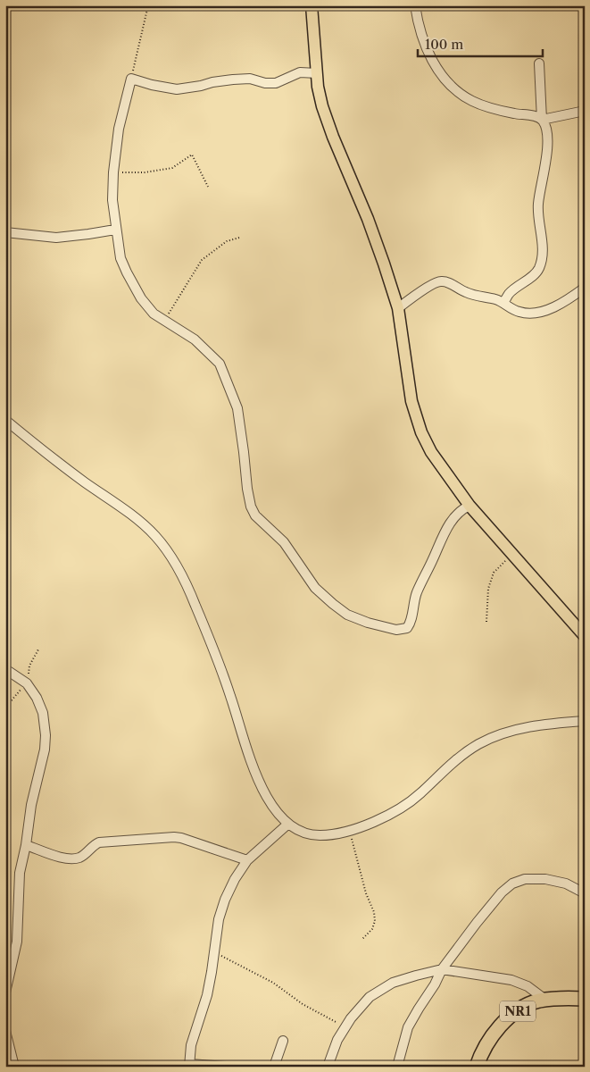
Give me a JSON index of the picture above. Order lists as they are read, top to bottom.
{
  "streets": {
    "highway": ["NR1"]
  },
  "scale_bar": "100 m"
}
